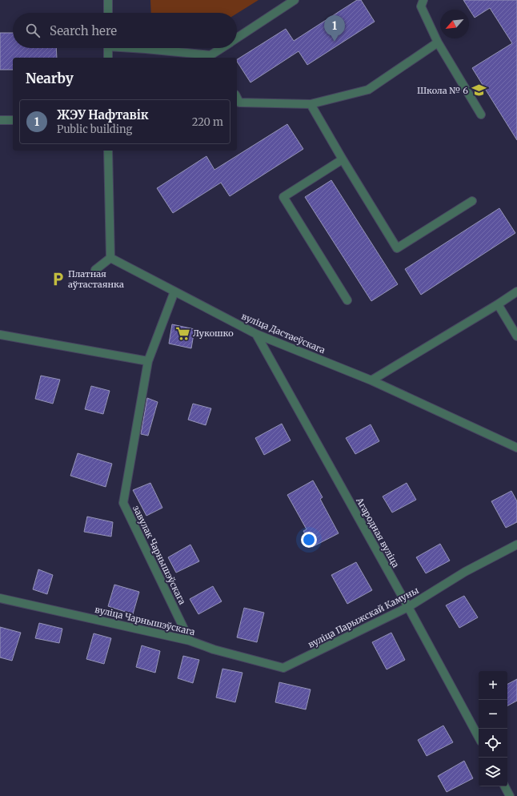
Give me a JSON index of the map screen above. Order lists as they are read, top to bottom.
{
  "streets": {
    "street": [
      "вуліца Дастаеўскага",
      "Агародная вуліца",
      "завулак Чарнышэўскага",
      "вуліца Парыжскай Камуны",
      "вуліца Чарнышэўскага"
    ]
  },
  "crossings": [
    ["вуліца Дастаеўскага", "Агародная вуліца"],
    ["вуліца Дастаеўскага", "завулак Чарнышэўскага"],
    ["Агародная вуліца", "вуліца Парыжскай Камуны"],
    ["завулак Чарнышэўскага", "вуліца Чарнышэўскага"],
    ["вуліца Парыжскай Камуны", "вуліца Чарнышэўскага"]
  ],
  "places": {
    "school or university": ["Школа № 6"],
    "parking": ["Платная аўтастаянка"],
    "supermarket": ["Лукошко"]
  },
  "north": "bottom left",
  "page": {
    "search": "Search here",
    "pins": "1",
    "heading": "Nearby",
    "list": [
      {
        "mark": "1",
        "name": "ЖЭУ Нафтавік",
        "note": "Public building",
        "value": "220 m"
      }
    ],
    "map_buttons": ["+", "−"]
  }
}
